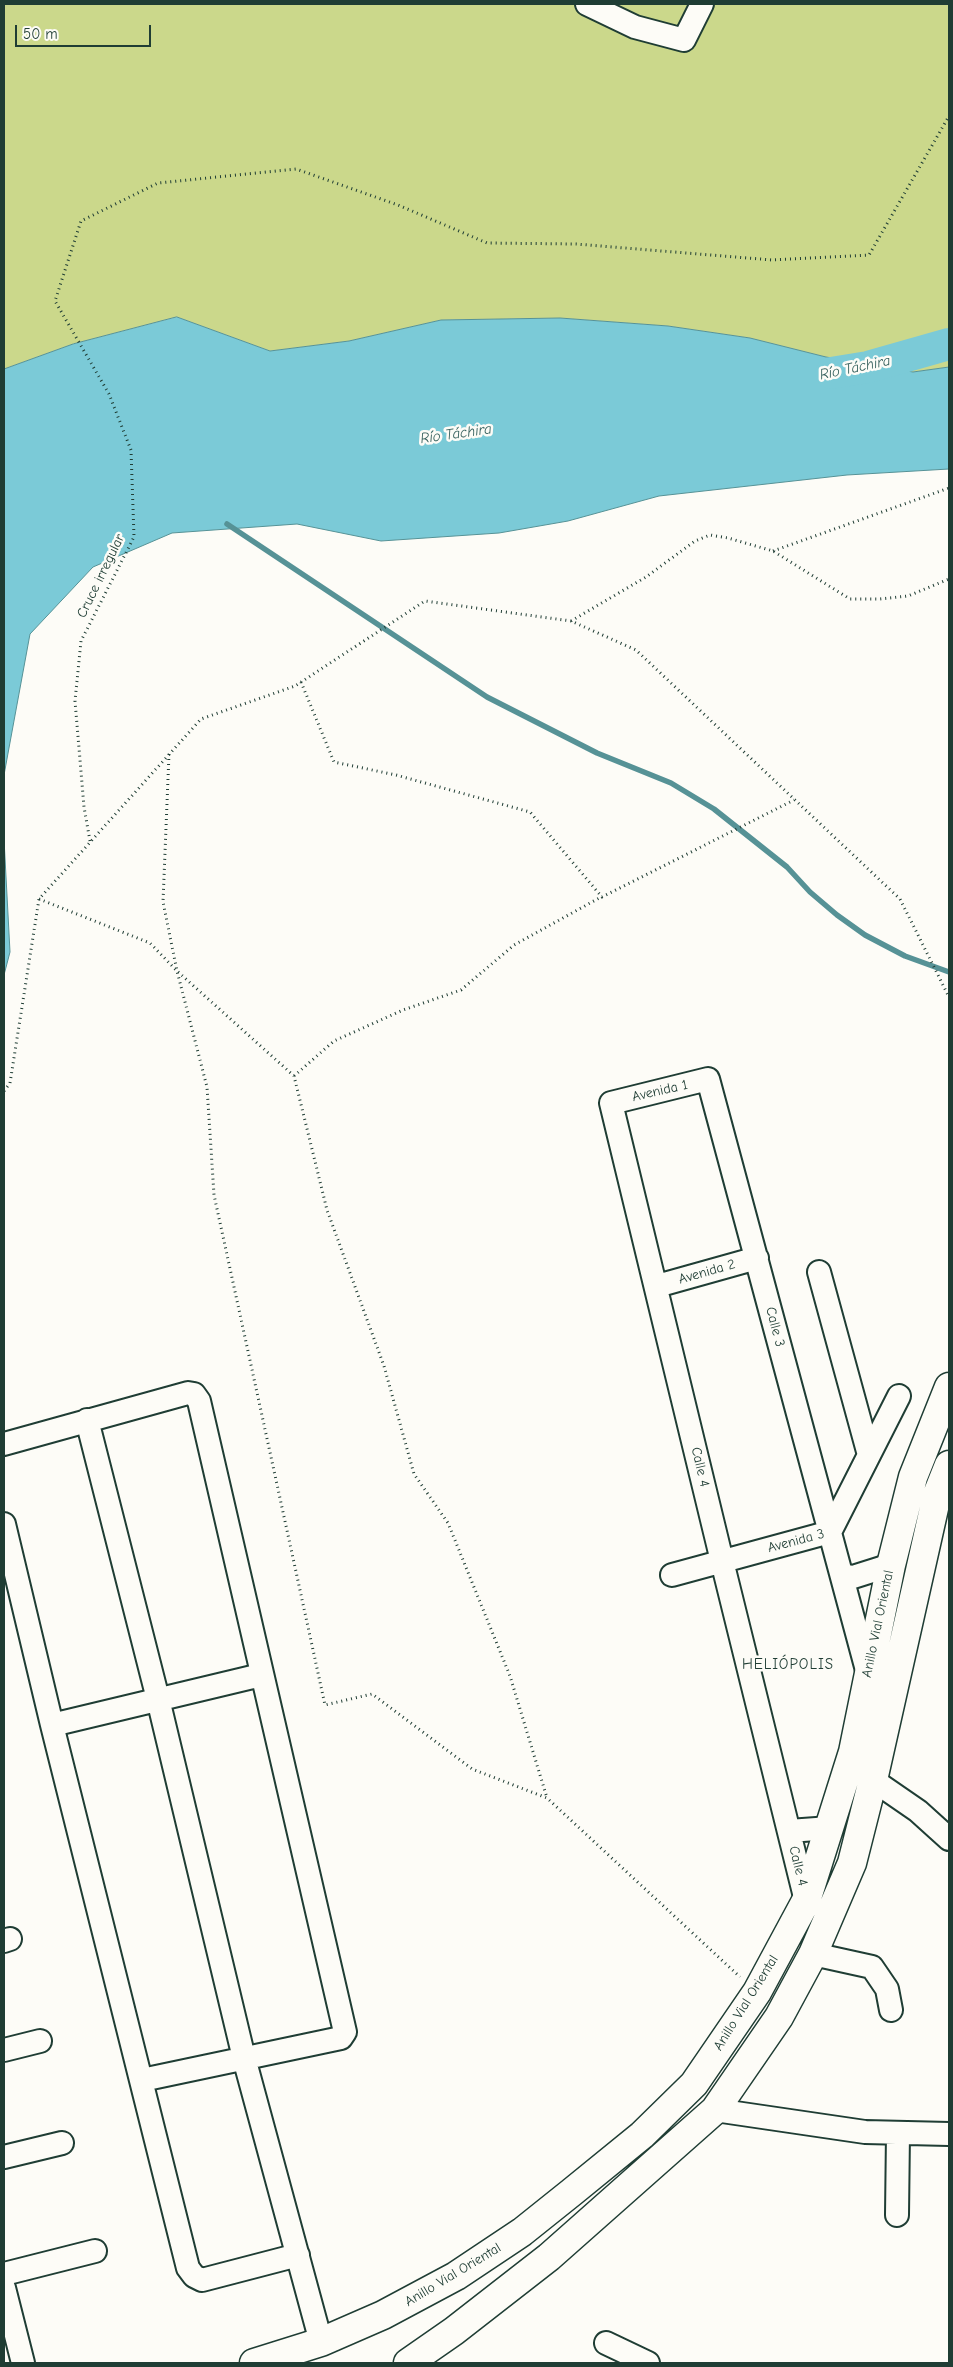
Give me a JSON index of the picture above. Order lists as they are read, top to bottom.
{
  "streets": {
    "highway": ["Anillo Vial Oriental"],
    "street": [
      "Avenida 1",
      "Avenida 2",
      "Calle 3",
      "Calle 4",
      "Avenida 3"
    ],
    "path": ["Cruce irregular"]
  },
  "crossings": [
    ["Avenida 1", "Calle 3"],
    ["Avenida 1", "Calle 4"],
    ["Avenida 2", "Calle 3"],
    ["Avenida 2", "Calle 4"],
    ["Calle 3", "Avenida 3"],
    ["Calle 3", "Anillo Vial Oriental"],
    ["Calle 4", "Avenida 3"],
    ["Calle 4", "Anillo Vial Oriental"]
  ],
  "districts": ["HELIÓPOLIS"],
  "water": ["Río Táchira"],
  "scale_bar": "50 m"
}
